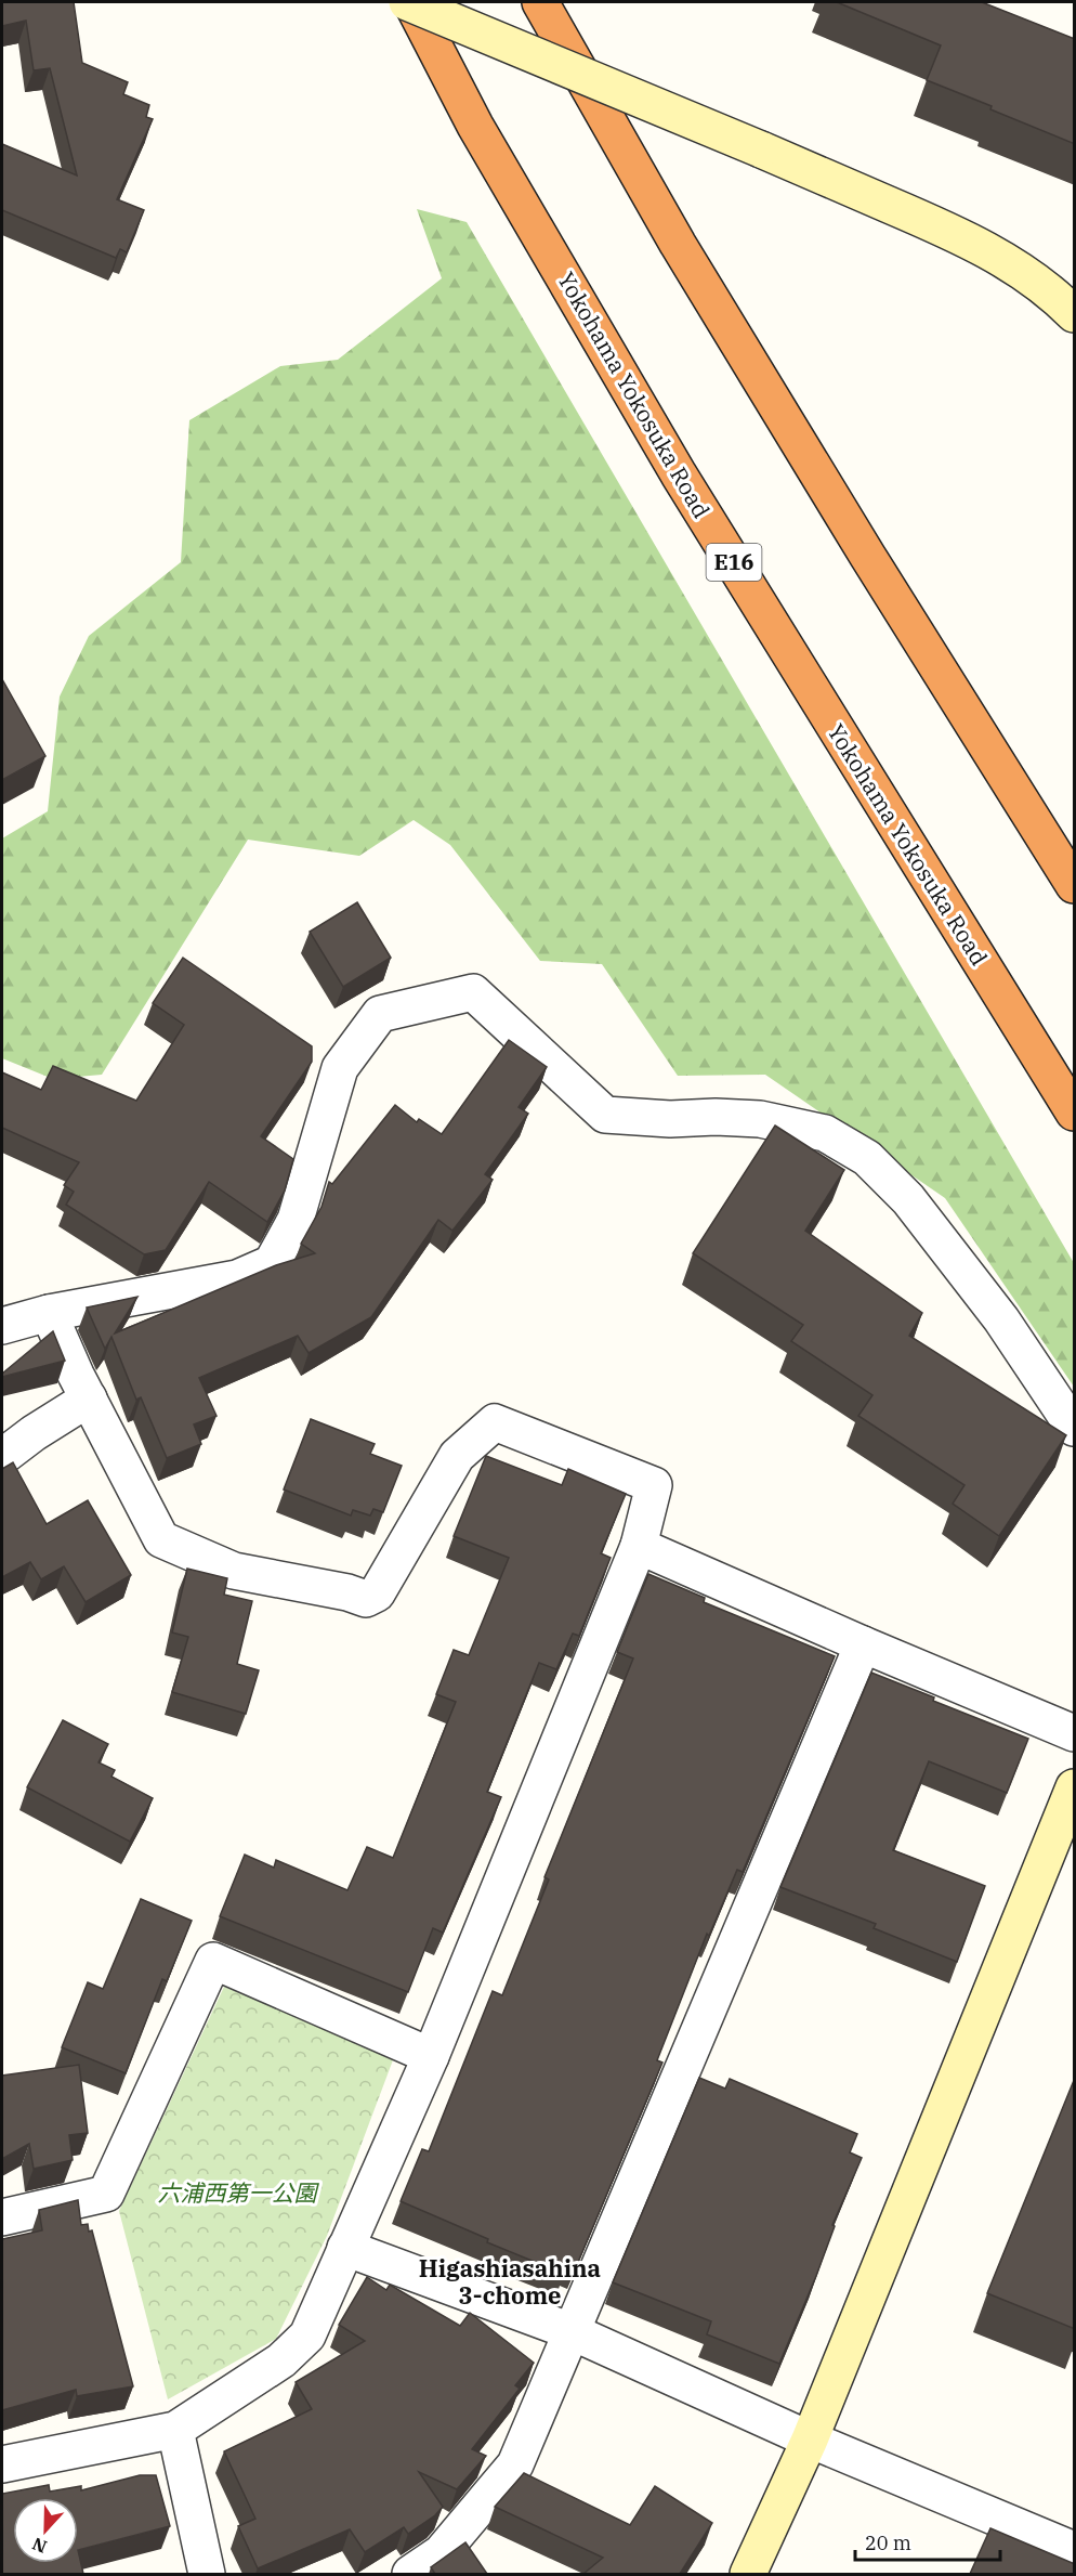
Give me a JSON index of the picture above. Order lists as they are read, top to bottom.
{
  "streets": {
    "highway": ["Yokohama Yokosuka Road", "E16"]
  },
  "districts": ["Higashiasahina 3-chome"],
  "parks": ["六浦西第一公園"],
  "scale_bar": "20 m",
  "north": "bottom"
}
